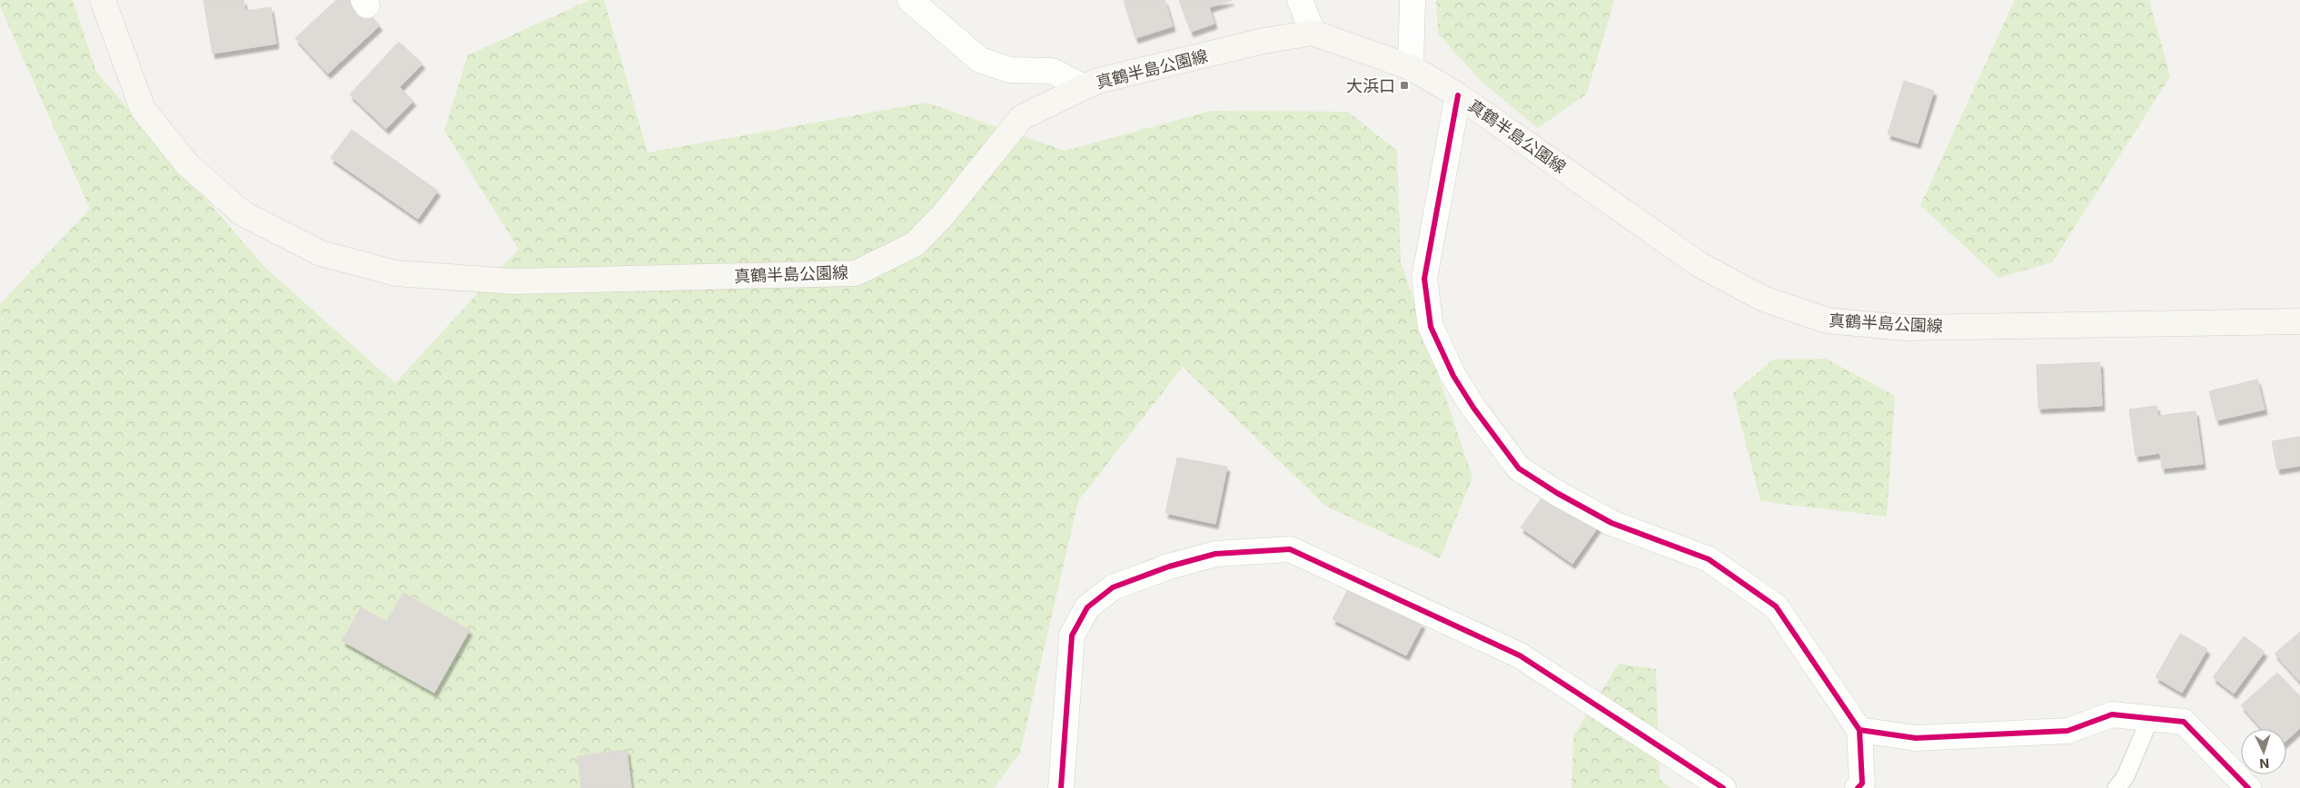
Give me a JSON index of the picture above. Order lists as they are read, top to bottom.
{
  "streets": {
    "main road": ["真鶴半島公園線"]
  },
  "places": {
    "transit": ["大浜口"]
  },
  "north": "bottom"
}
